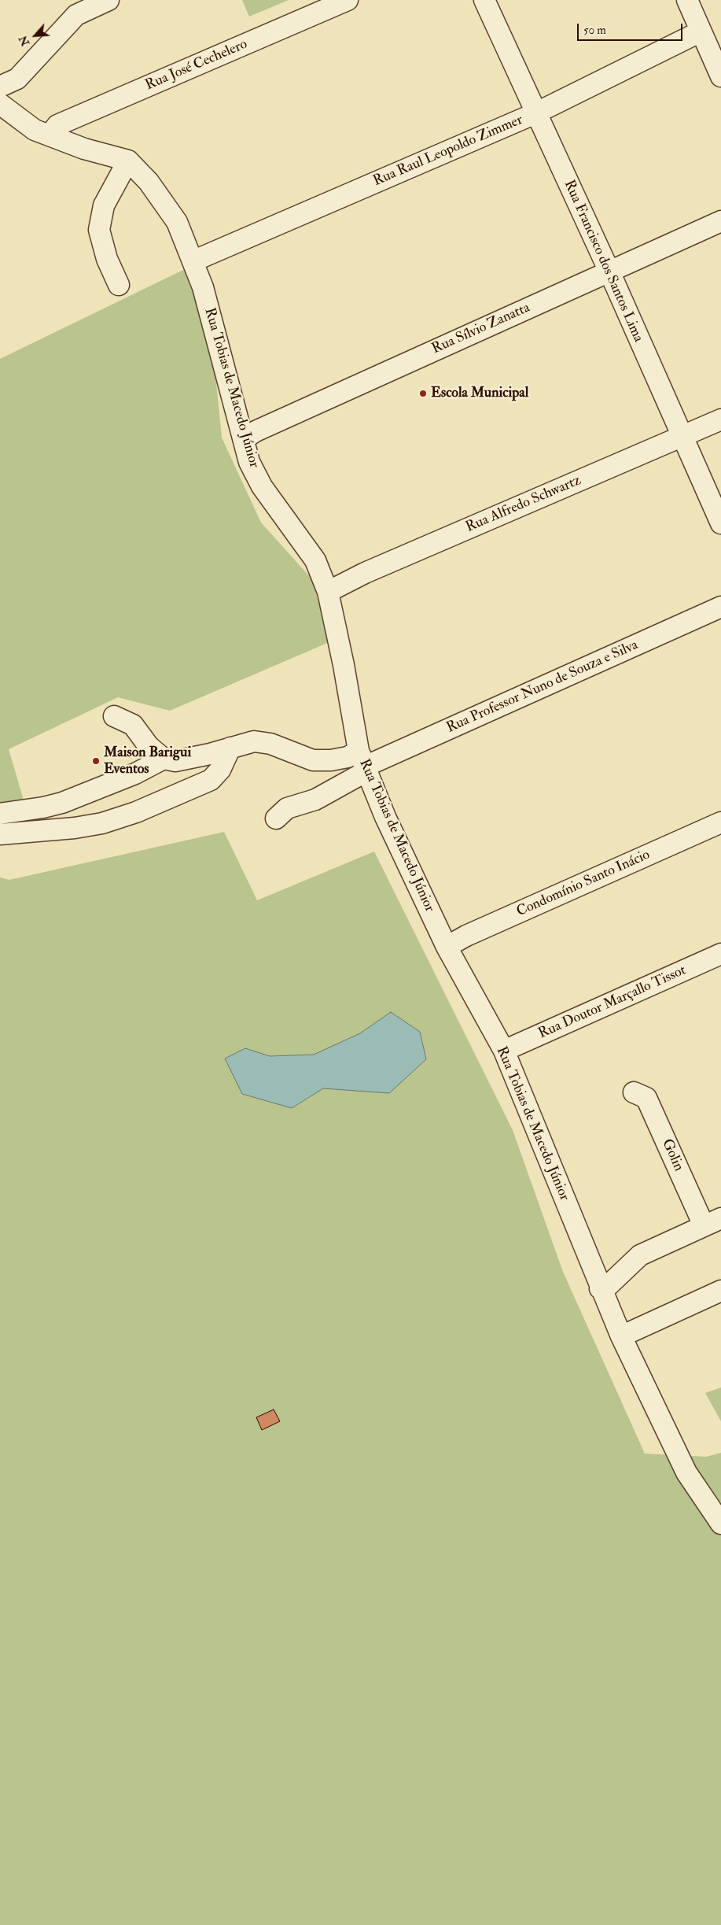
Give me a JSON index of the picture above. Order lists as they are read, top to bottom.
{
  "streets": {
    "street": [
      "Rua José Cechelero",
      "Rua Raul Leopoldo Zimmer",
      "Rua Francisco dos Santos Lima",
      "Rua Sílvio Zanatta",
      "Rua Tobias de Macedo Júnior",
      "Rua Alfredo Schwartz",
      "Rua Professor Nuno de Souza e Silva",
      "Condomínio Santo Inácio",
      "Rua Doutor Marçallo Tissot",
      "Golin"
    ]
  },
  "crossings": [
    ["Rua Raul Leopoldo Zimmer", "Rua Francisco dos Santos Lima"],
    ["Rua Raul Leopoldo Zimmer", "Rua Tobias de Macedo Júnior"],
    ["Rua Francisco dos Santos Lima", "Rua Sílvio Zanatta"],
    ["Rua Francisco dos Santos Lima", "Rua Alfredo Schwartz"],
    ["Rua Sílvio Zanatta", "Rua Tobias de Macedo Júnior"],
    ["Rua Tobias de Macedo Júnior", "Rua Alfredo Schwartz"],
    ["Rua Tobias de Macedo Júnior", "Rua Professor Nuno de Souza e Silva"],
    ["Rua Tobias de Macedo Júnior", "Condomínio Santo Inácio"],
    ["Rua Tobias de Macedo Júnior", "Rua Doutor Marçallo Tissot"]
  ],
  "places": ["Escola Municipal", "Maison Barigui Eventos"],
  "scale_bar": "50 m",
  "north": "bottom left"
}
